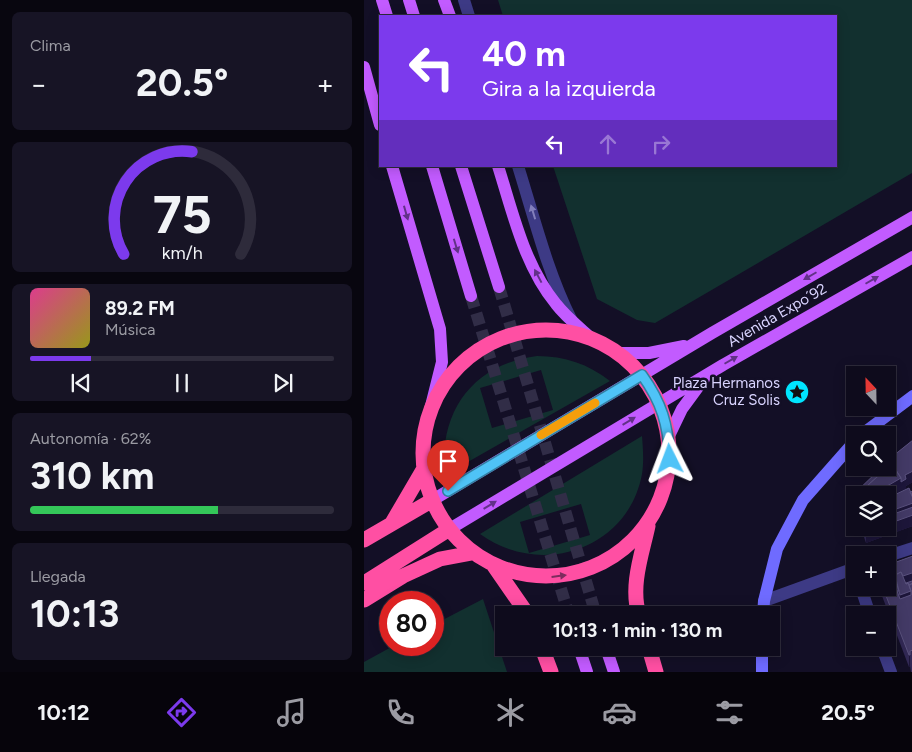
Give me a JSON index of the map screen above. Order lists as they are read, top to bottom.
{
  "streets": {
    "main road": ["Avenida Expo´92"]
  },
  "places": {
    "place": ["Plaza Hermanos Cruz Solis"]
  },
  "north": "top",
  "page": {
    "tile": [
      "Clima",
      ["Autonomía · 62%", "310 km"],
      ["Llegada", "10:13"]
    ],
    "turn": ["40 m", "Gira a la izquierda"],
    "heat": ["−", "20.5°", "+"],
    "song": ["89.2 FM", "Música"],
    "map_buttons": ["+", "−"],
    "limit": "80",
    "trip": "10:13 · 1 min · 130 m",
    "tabs": ["10:12", "20.5°"],
    "gauge": ["75", "km/h"]
  }
}
